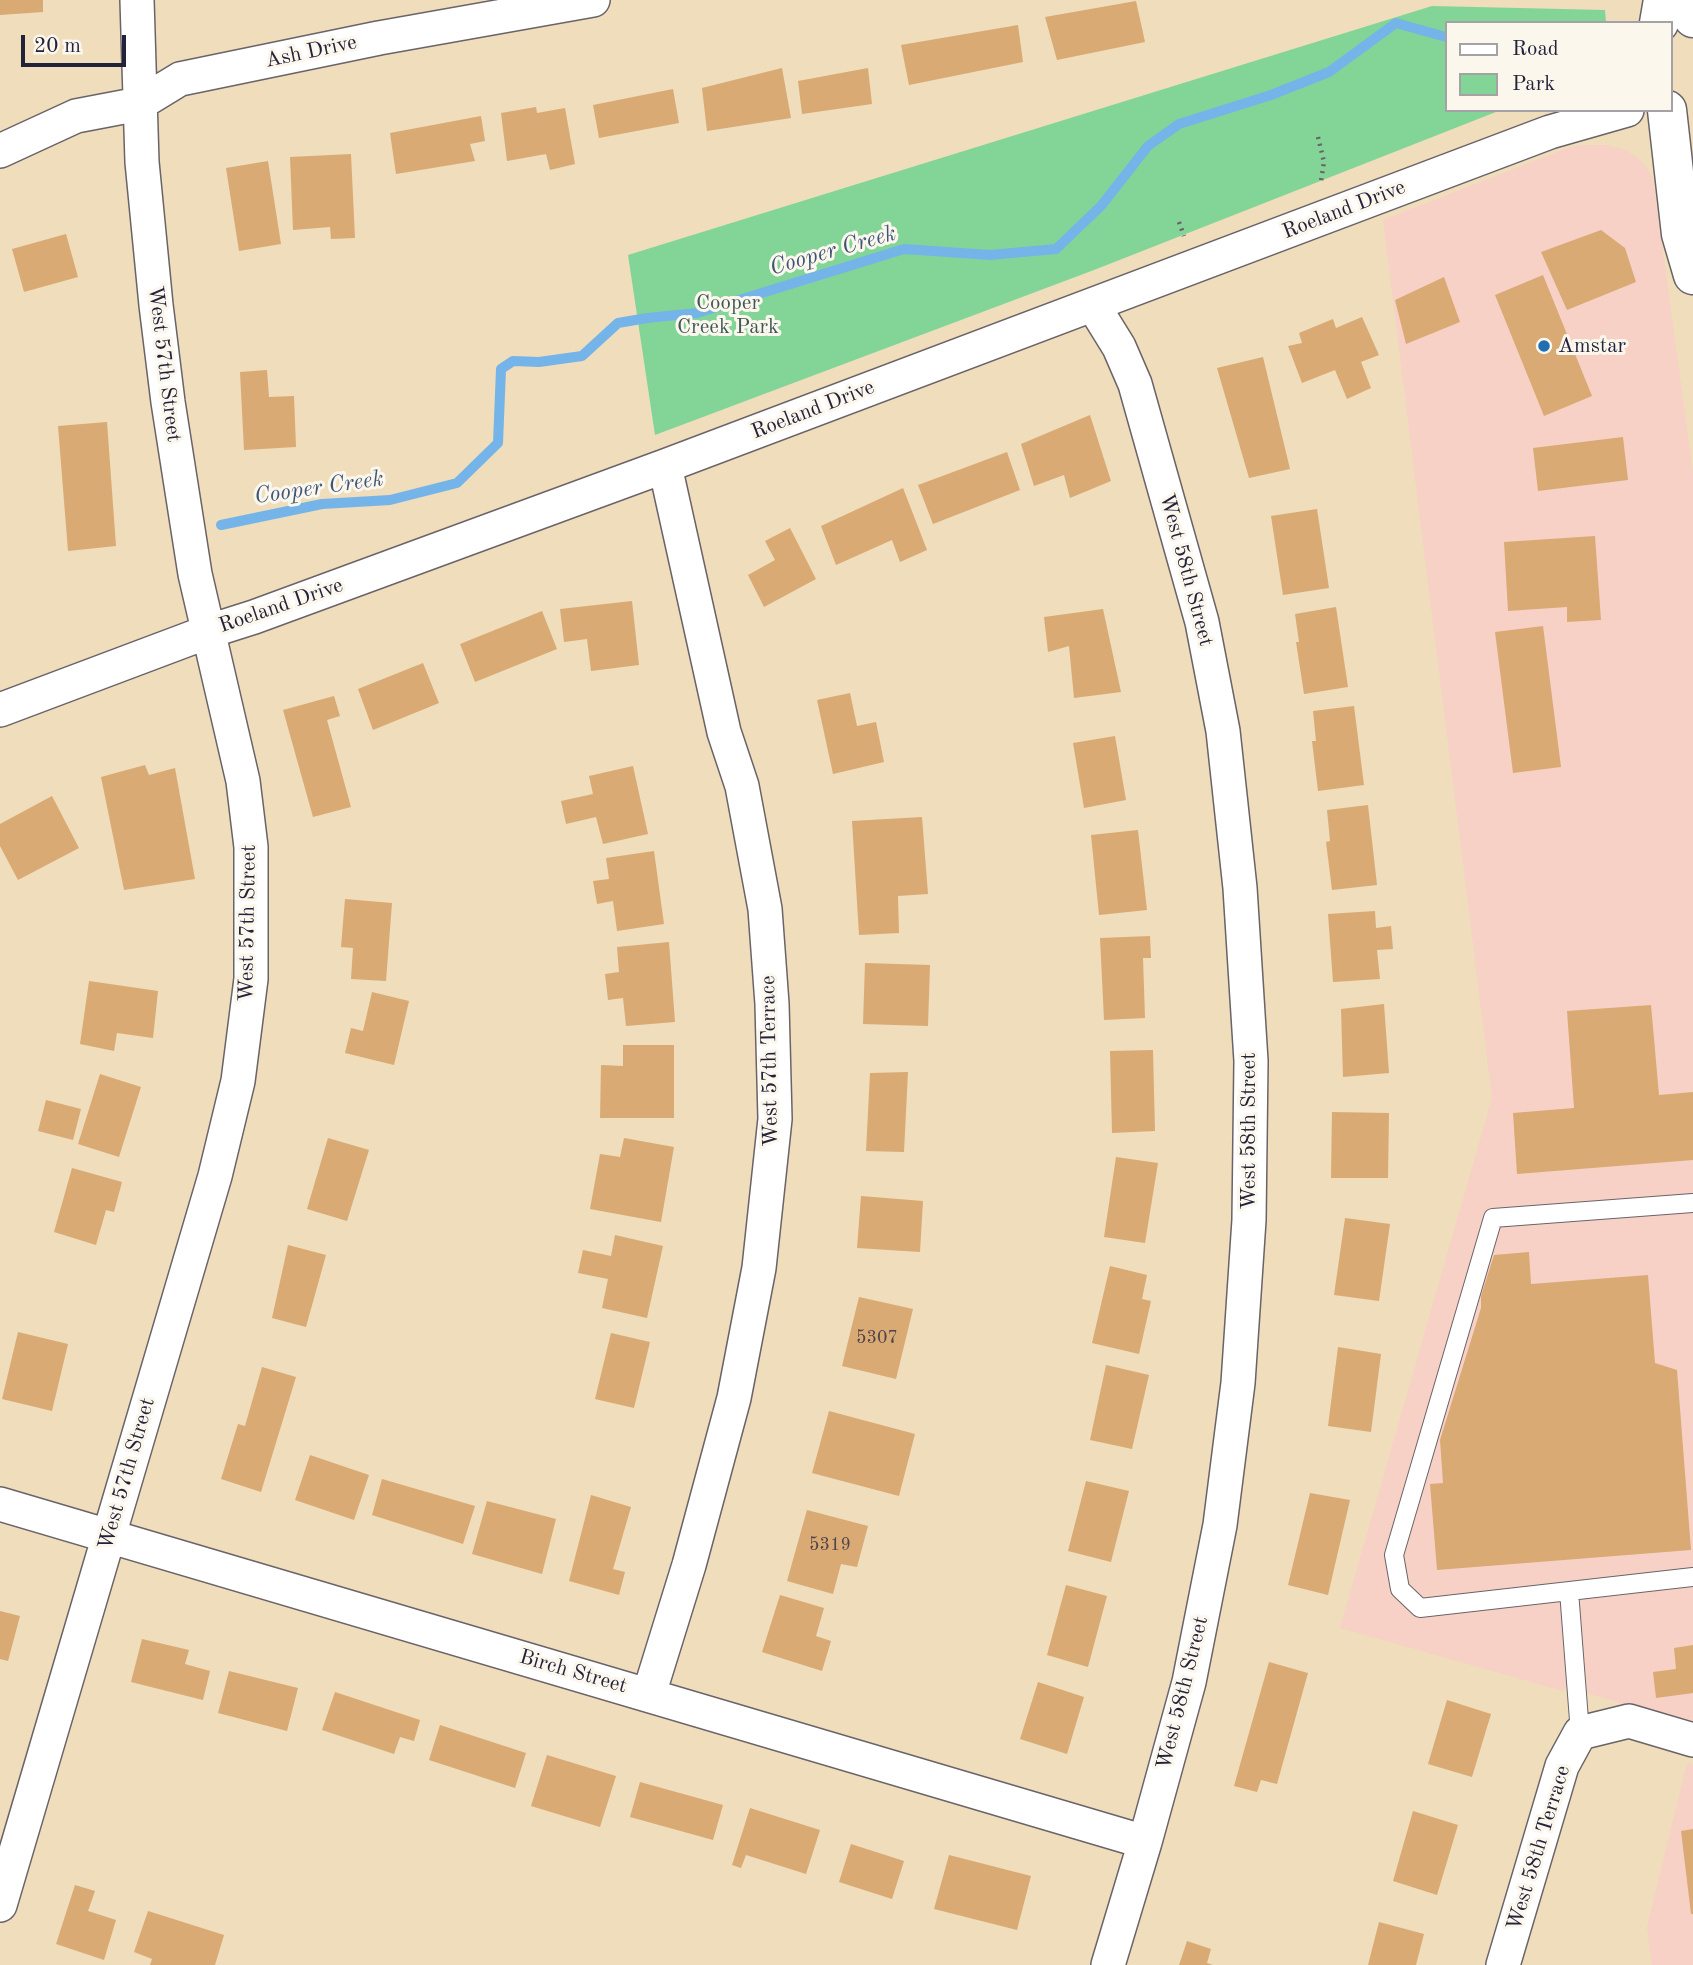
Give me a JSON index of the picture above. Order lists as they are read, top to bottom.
{
  "streets": {
    "street": [
      "Ash Drive",
      "Roeland Drive",
      "West 57th Street",
      "West 58th Street",
      "West 57th Terrace",
      "Birch Street",
      "West 58th Terrace"
    ]
  },
  "crossings": [
    ["Ash Drive", "West 57th Street"],
    ["Roeland Drive", "West 57th Street"],
    ["Roeland Drive", "West 58th Street"],
    ["Roeland Drive", "West 57th Terrace"],
    ["West 57th Street", "Birch Street"],
    ["West 58th Street", "Birch Street"],
    ["West 57th Terrace", "Birch Street"]
  ],
  "water": ["Cooper Creek"],
  "parks": ["Cooper Creek Park"],
  "places": ["Amstar"],
  "house_numbers": ["5307", "5319"],
  "legend": ["Road", "Park"],
  "scale_bar": "20 m"
}
